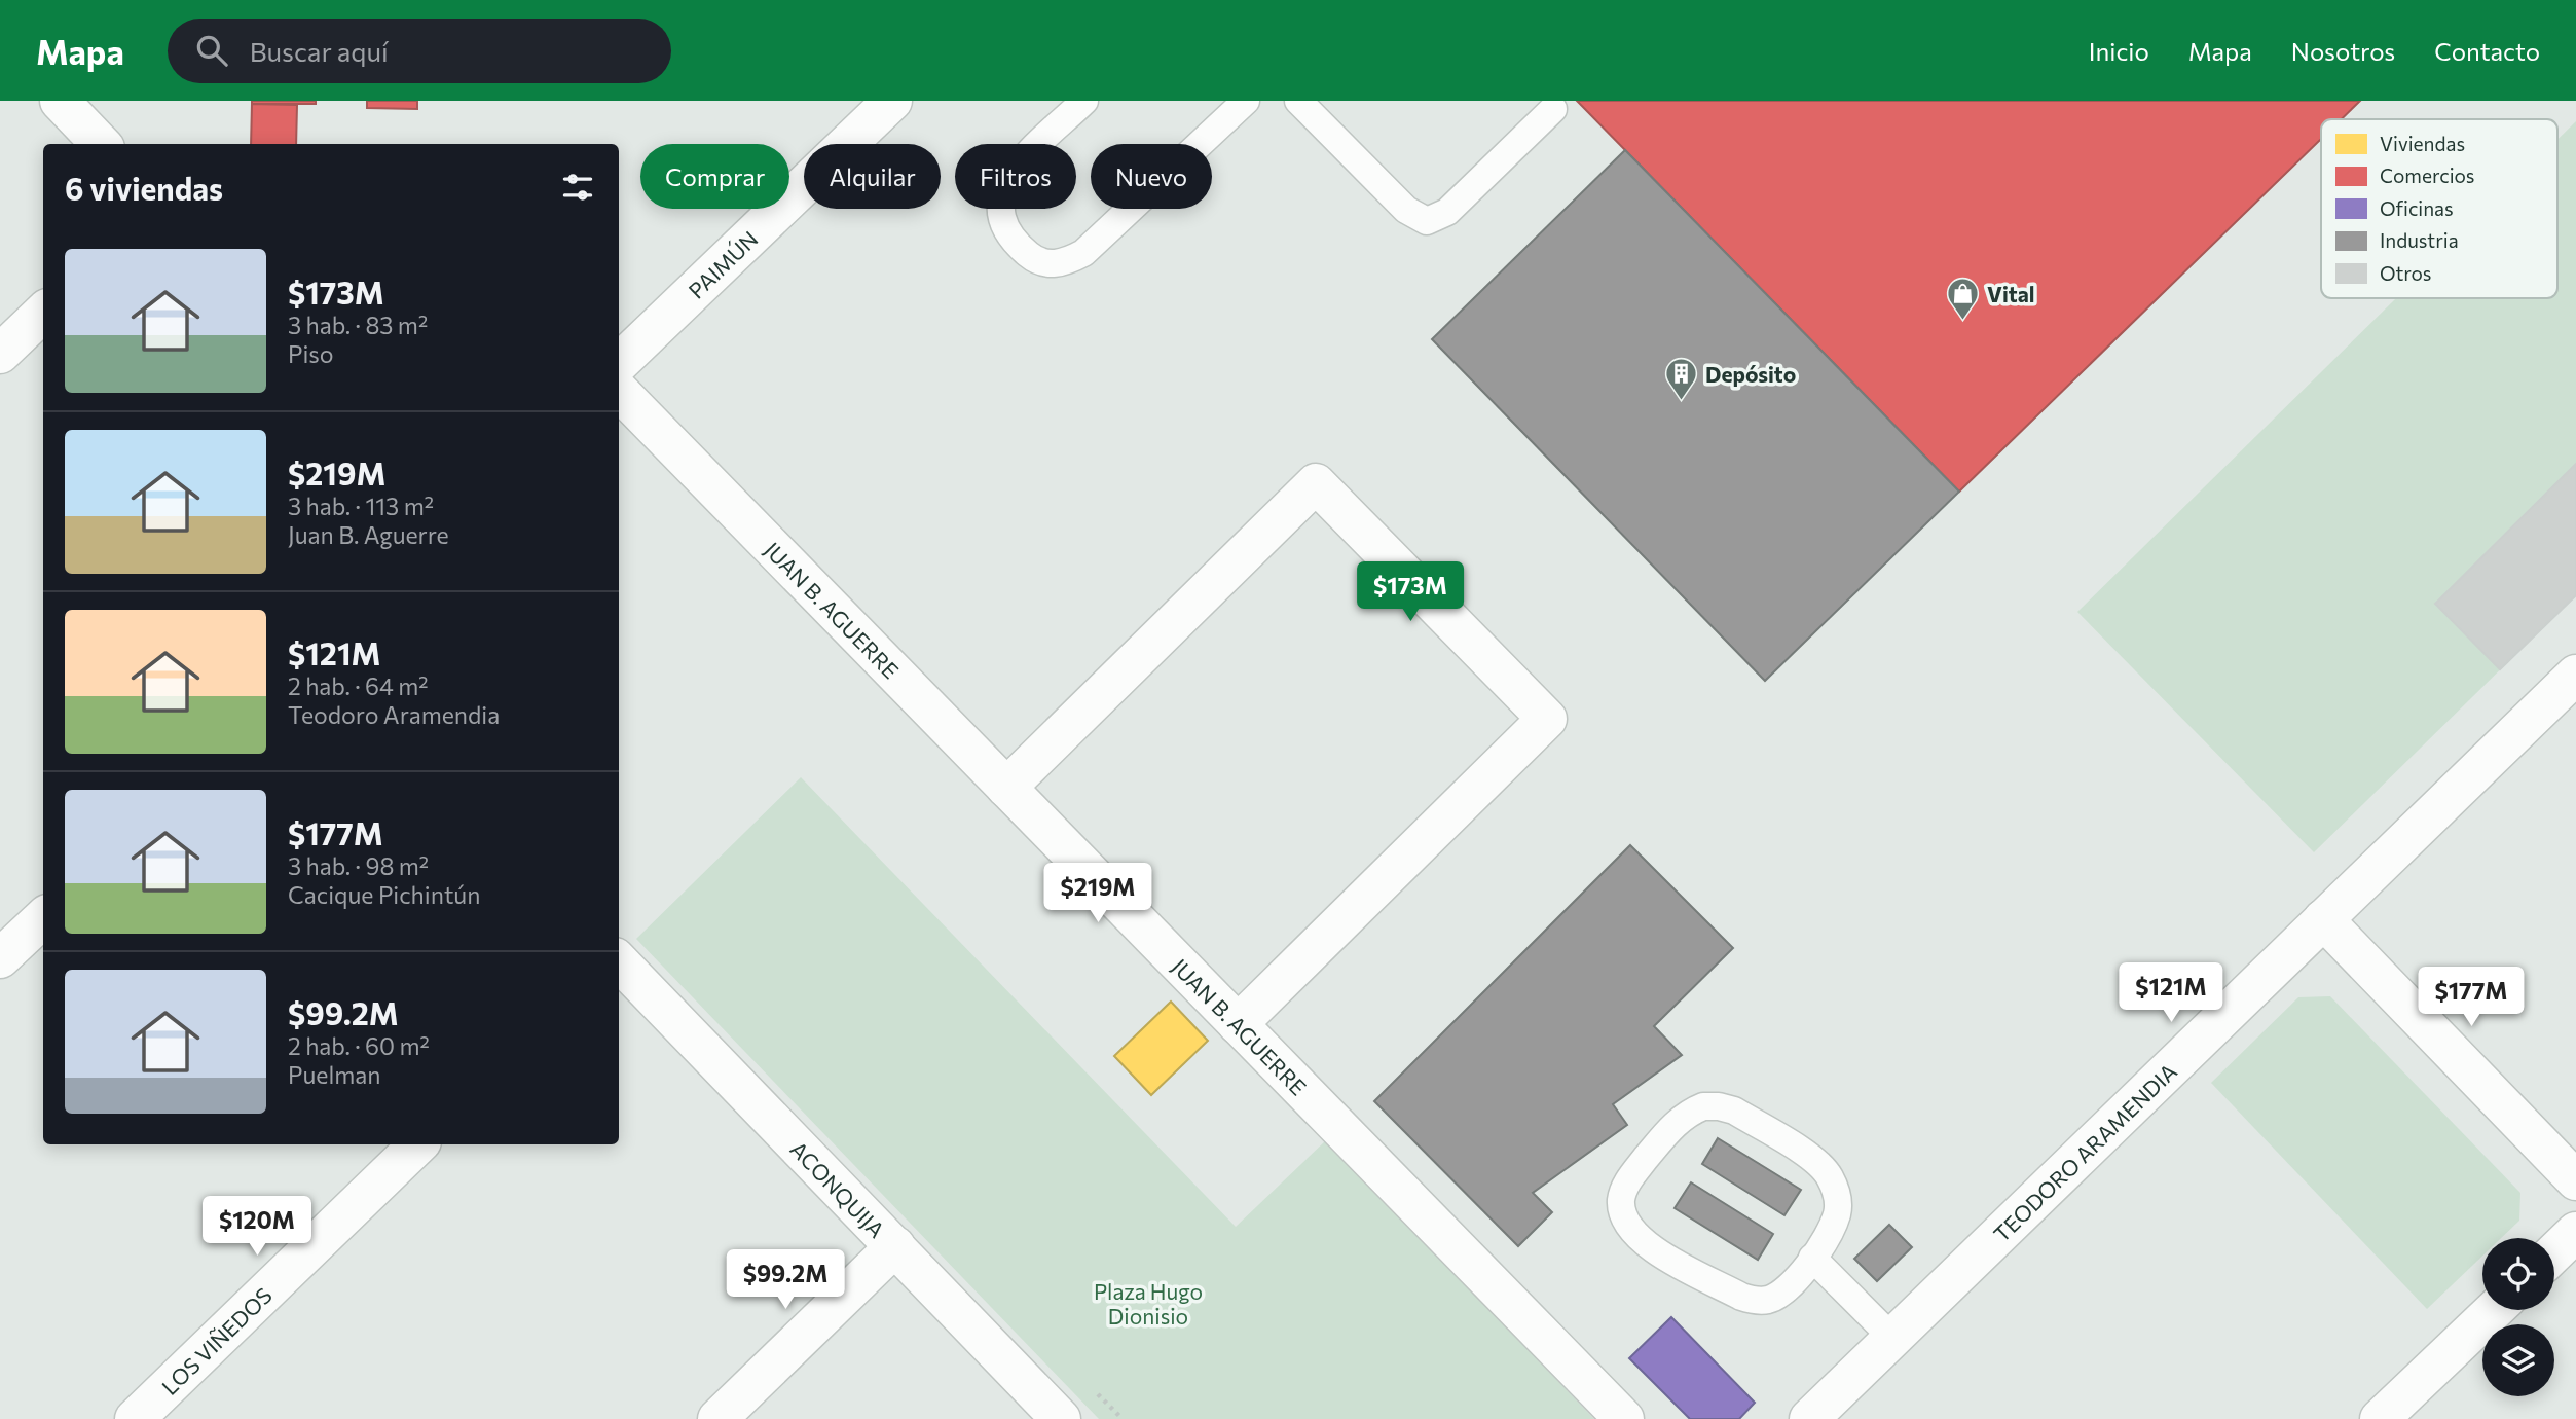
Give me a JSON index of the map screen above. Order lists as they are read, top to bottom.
{
  "streets": {
    "street": [
      "PAIMÚN",
      "JUAN B. AGUERRE",
      "TEODORO ARAMENDIA",
      "ACONQUIJA",
      "LOS VIÑEDOS"
    ]
  },
  "parks": ["Plaza Hugo Dionisio"],
  "places": {
    "shop": ["Vital"],
    "building": ["Depósito"]
  },
  "legend": [
    "Viviendas",
    "Comercios",
    "Oficinas",
    "Industria",
    "Otros"
  ],
  "page": {
    "header": "Mapa",
    "search": "Buscar aquí",
    "nav": [
      "Inicio",
      "Mapa",
      "Nosotros",
      "Contacto"
    ],
    "chip": [
      "Comprar",
      "Alquilar",
      "Filtros",
      "Nuevo"
    ],
    "heading": "6 viviendas",
    "list": [
      {
        "name": "$173M",
        "note": "3 hab. · 83 m² · Piso"
      },
      {
        "name": "$219M",
        "note": "3 hab. · 113 m² · Juan B. Aguerre"
      },
      {
        "name": "$121M",
        "note": "2 hab. · 64 m² · Teodoro Aramendia"
      },
      {
        "name": "$177M",
        "note": "3 hab. · 98 m² · Cacique Pichintún"
      },
      {
        "name": "$99.2M",
        "note": "2 hab. · 60 m² · Puelman"
      }
    ],
    "price": [
      "$173M",
      "$219M",
      "$121M",
      "$177M",
      "$120M",
      "$99.2M"
    ]
  }
}
